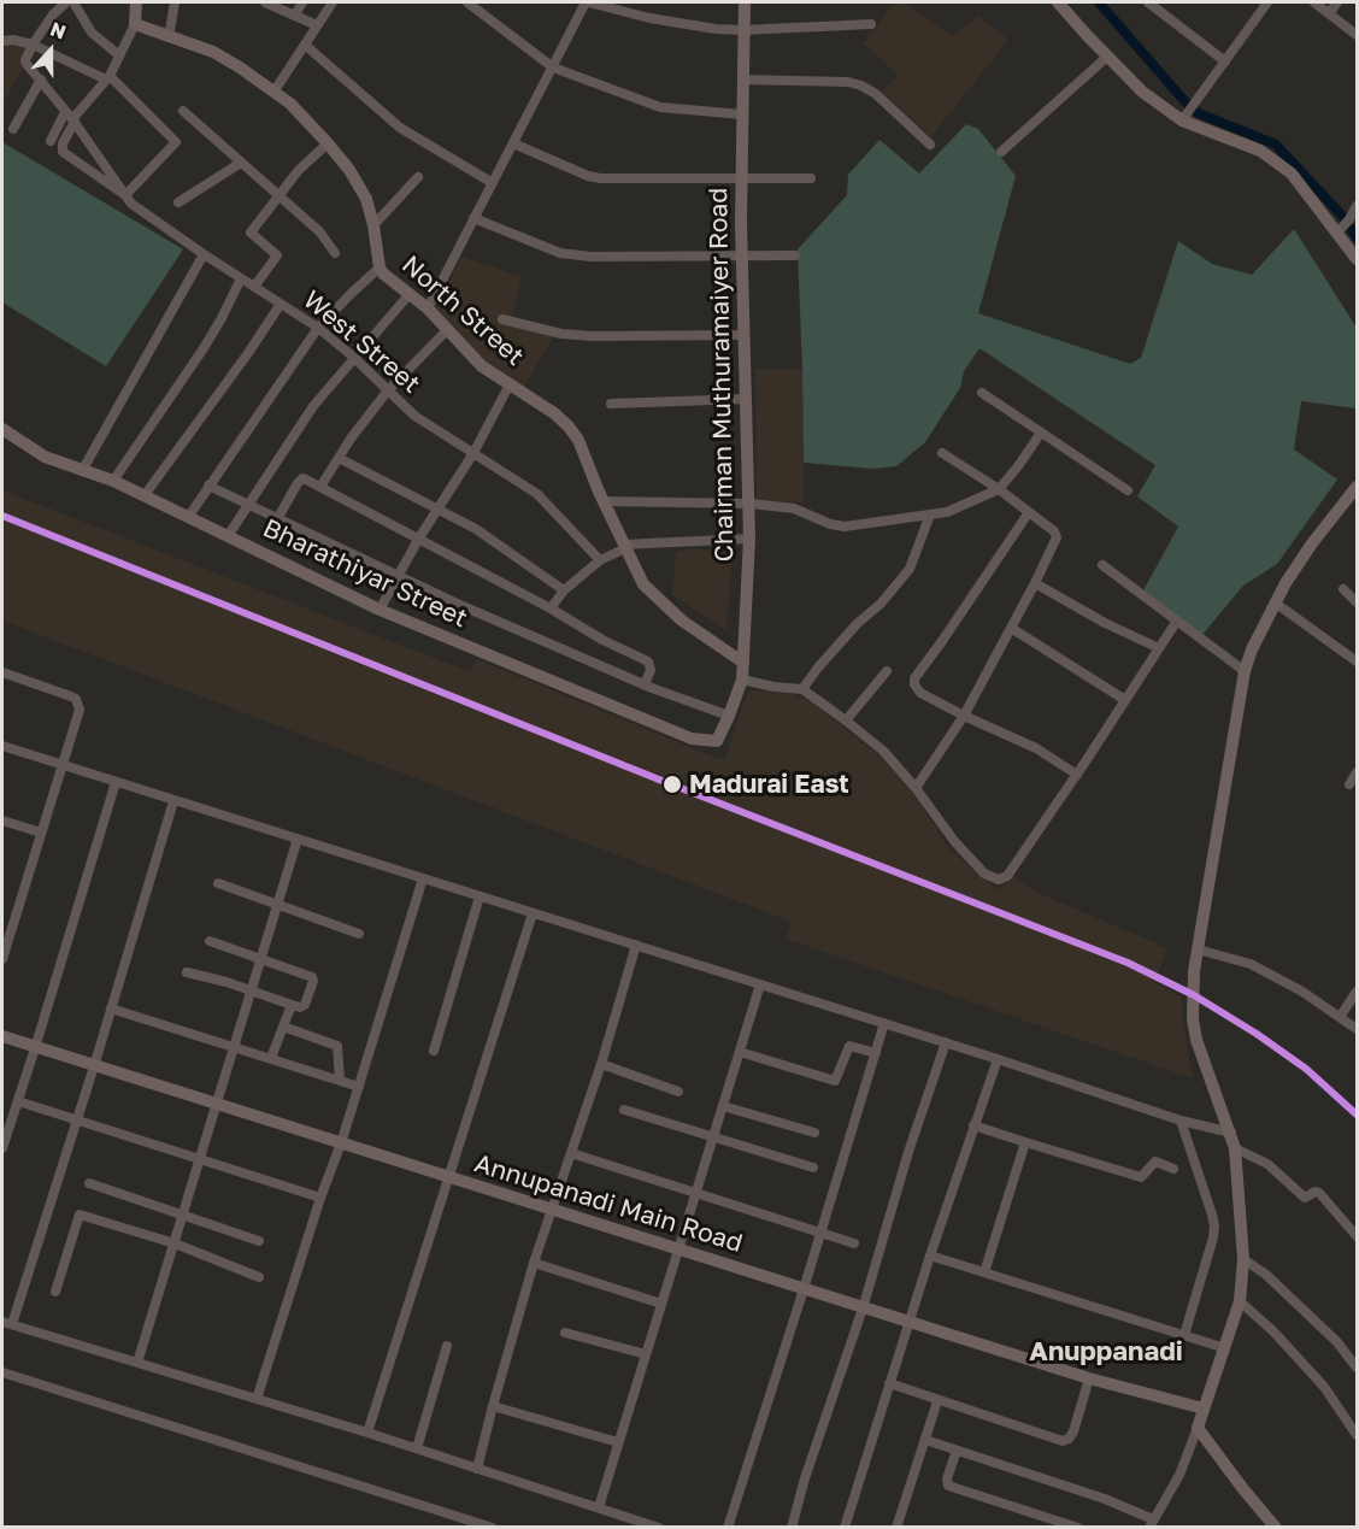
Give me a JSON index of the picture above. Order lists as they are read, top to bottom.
{
  "streets": {
    "street": [
      "North Street",
      "West Street",
      "Chairman Muthuramaiyer Road",
      "Bharathiyar Street",
      "Annupanadi Main Road"
    ]
  },
  "crossings": [
    ["North Street", "Chairman Muthuramaiyer Road"],
    ["Chairman Muthuramaiyer Road", "Bharathiyar Street"]
  ],
  "districts": ["Anuppanadi"],
  "places": ["Madurai East"],
  "north": "top"
}
